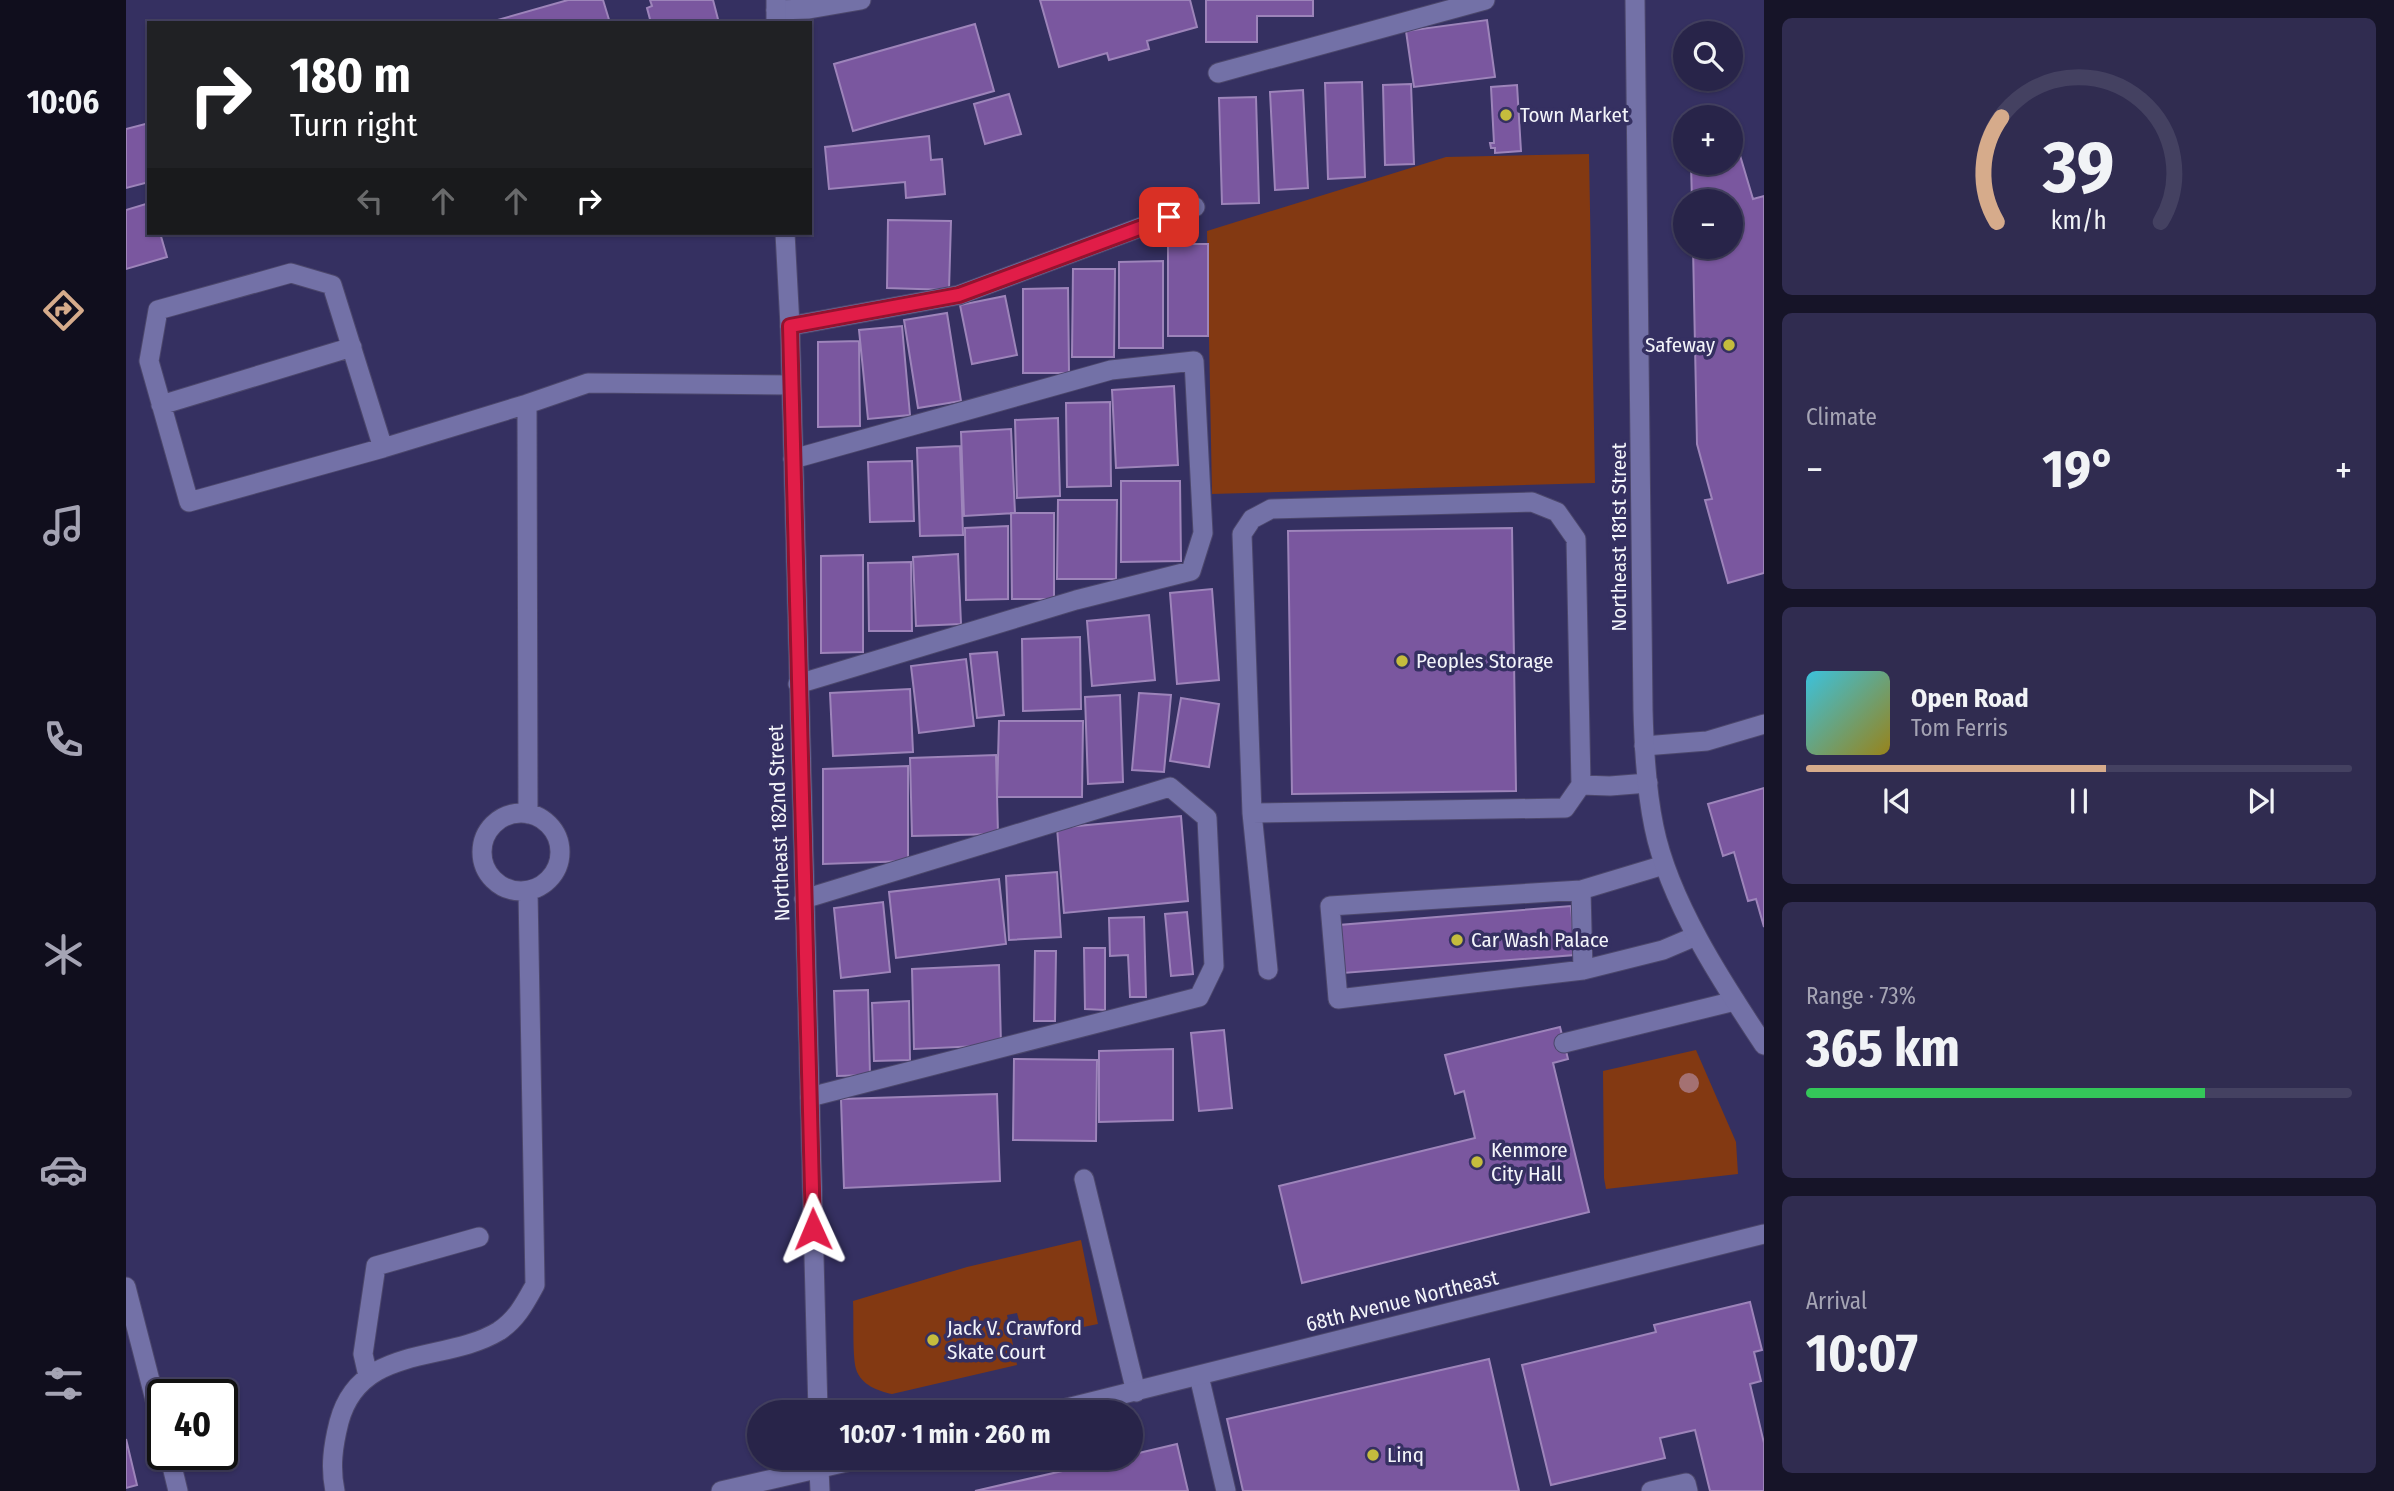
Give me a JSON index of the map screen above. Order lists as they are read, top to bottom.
{
  "streets": {
    "street": ["Northeast 181st Street", "Northeast 182nd Street", "68th Avenue Northeast"]
  },
  "places": [
    "Town Market",
    "Safeway",
    "Peoples Storage",
    "Car Wash Palace",
    "Kenmore City Hall",
    "Jack V. Crawford Skate Court",
    "Linq"
  ],
  "page": {
    "tabs": "10:06",
    "map_buttons": ["+", "−"],
    "turn": ["180 m", "Turn right"],
    "tile": [
      "Climate",
      ["Range · 73%", "365 km"],
      ["Arrival", "10:07"]
    ],
    "heat": ["−", "19°", "+"],
    "song": ["Open Road", "Tom Ferris"],
    "limit": "40",
    "trip": "10:07 · 1 min · 260 m",
    "gauge": ["39", "km/h"]
  }
}
